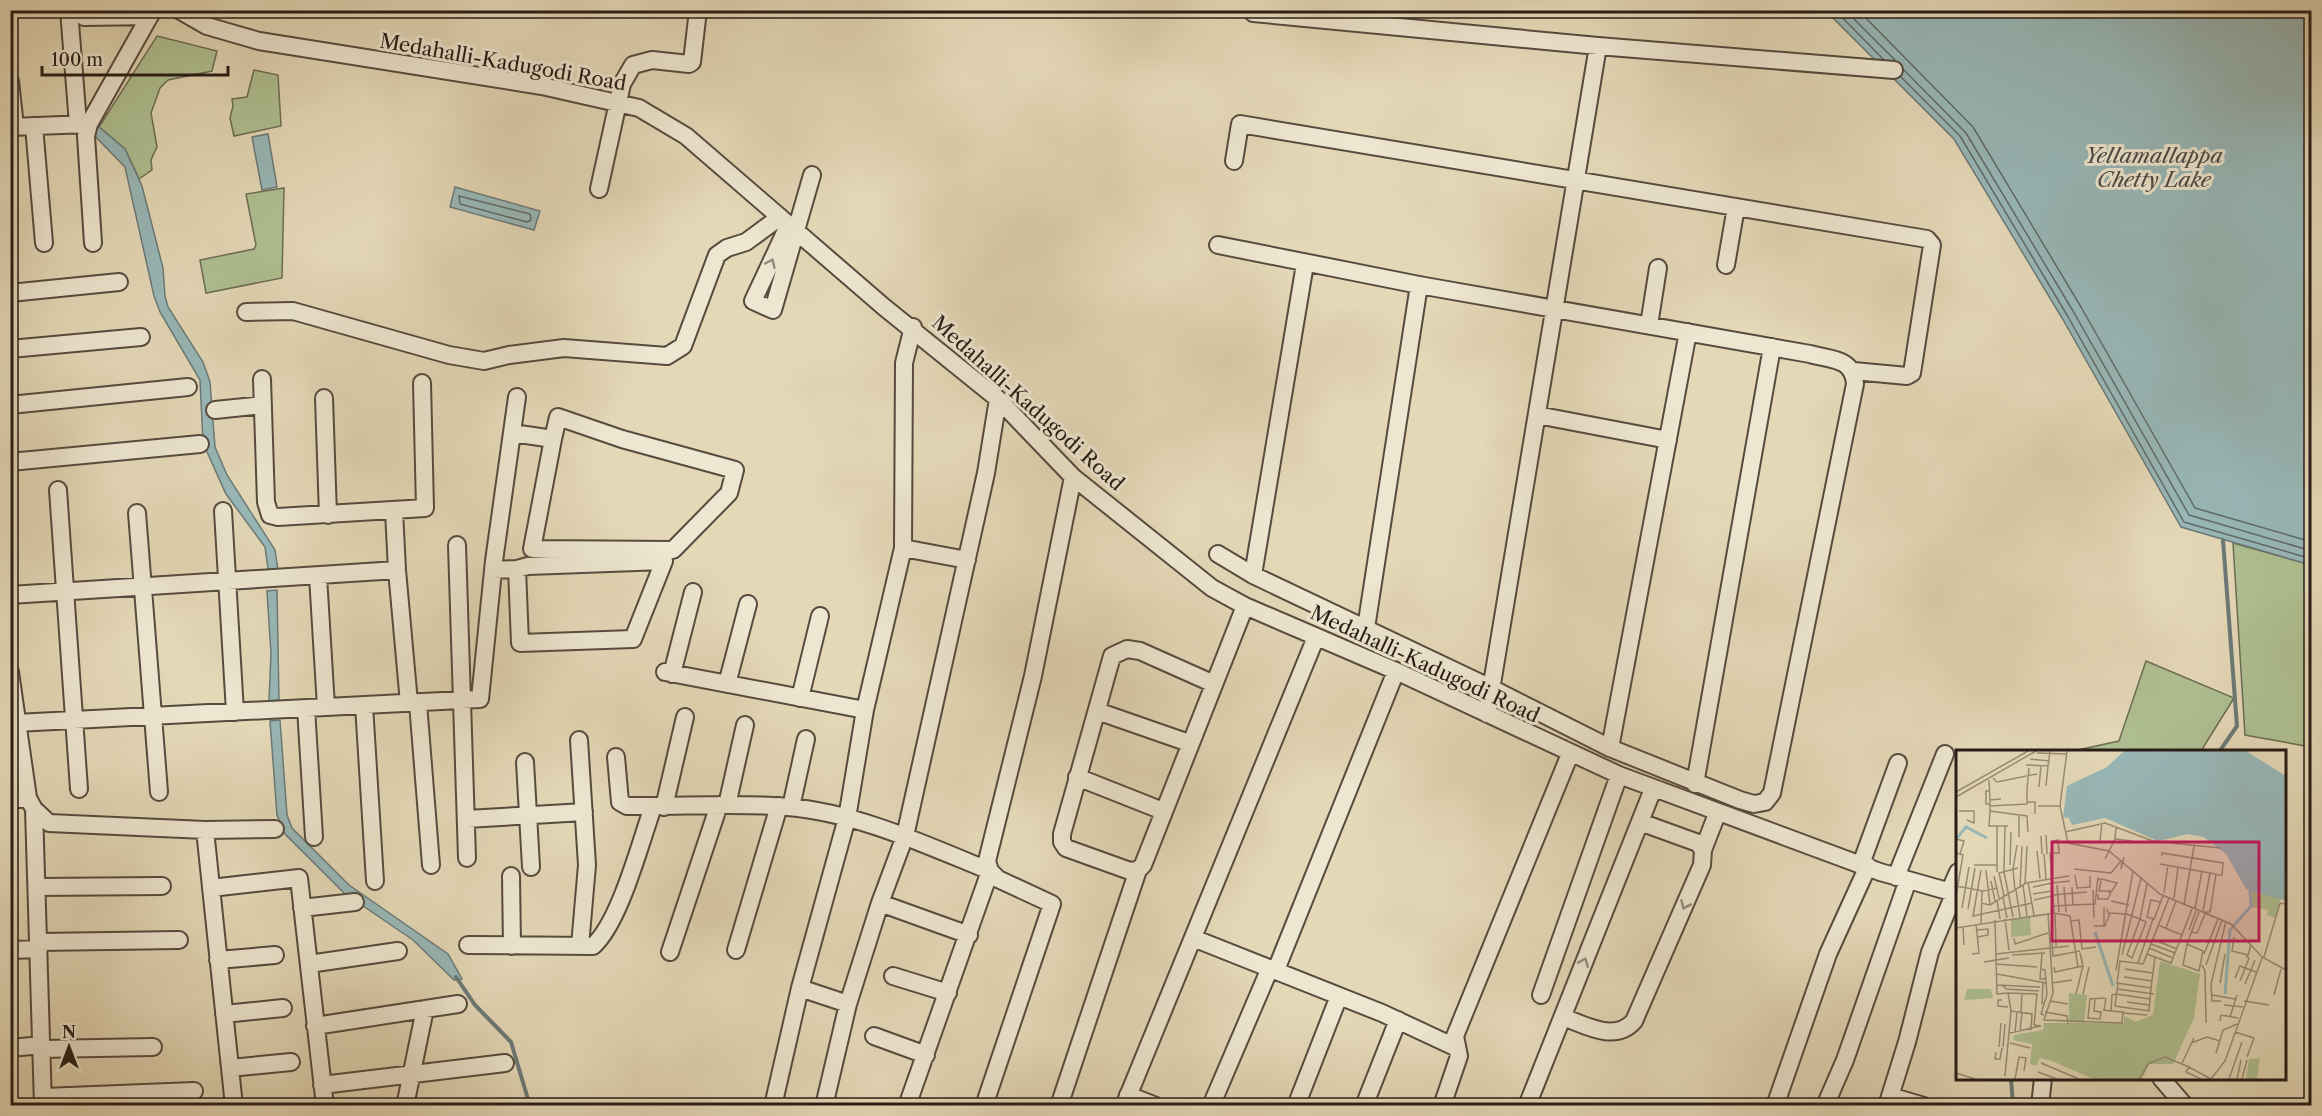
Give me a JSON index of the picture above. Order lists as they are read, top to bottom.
{
  "streets": {
    "street": ["Medahalli-Kadugodi Road"]
  },
  "water": ["Yellamallappa Chetty Lake"],
  "scale_bar": "100 m",
  "north": "top"
}
